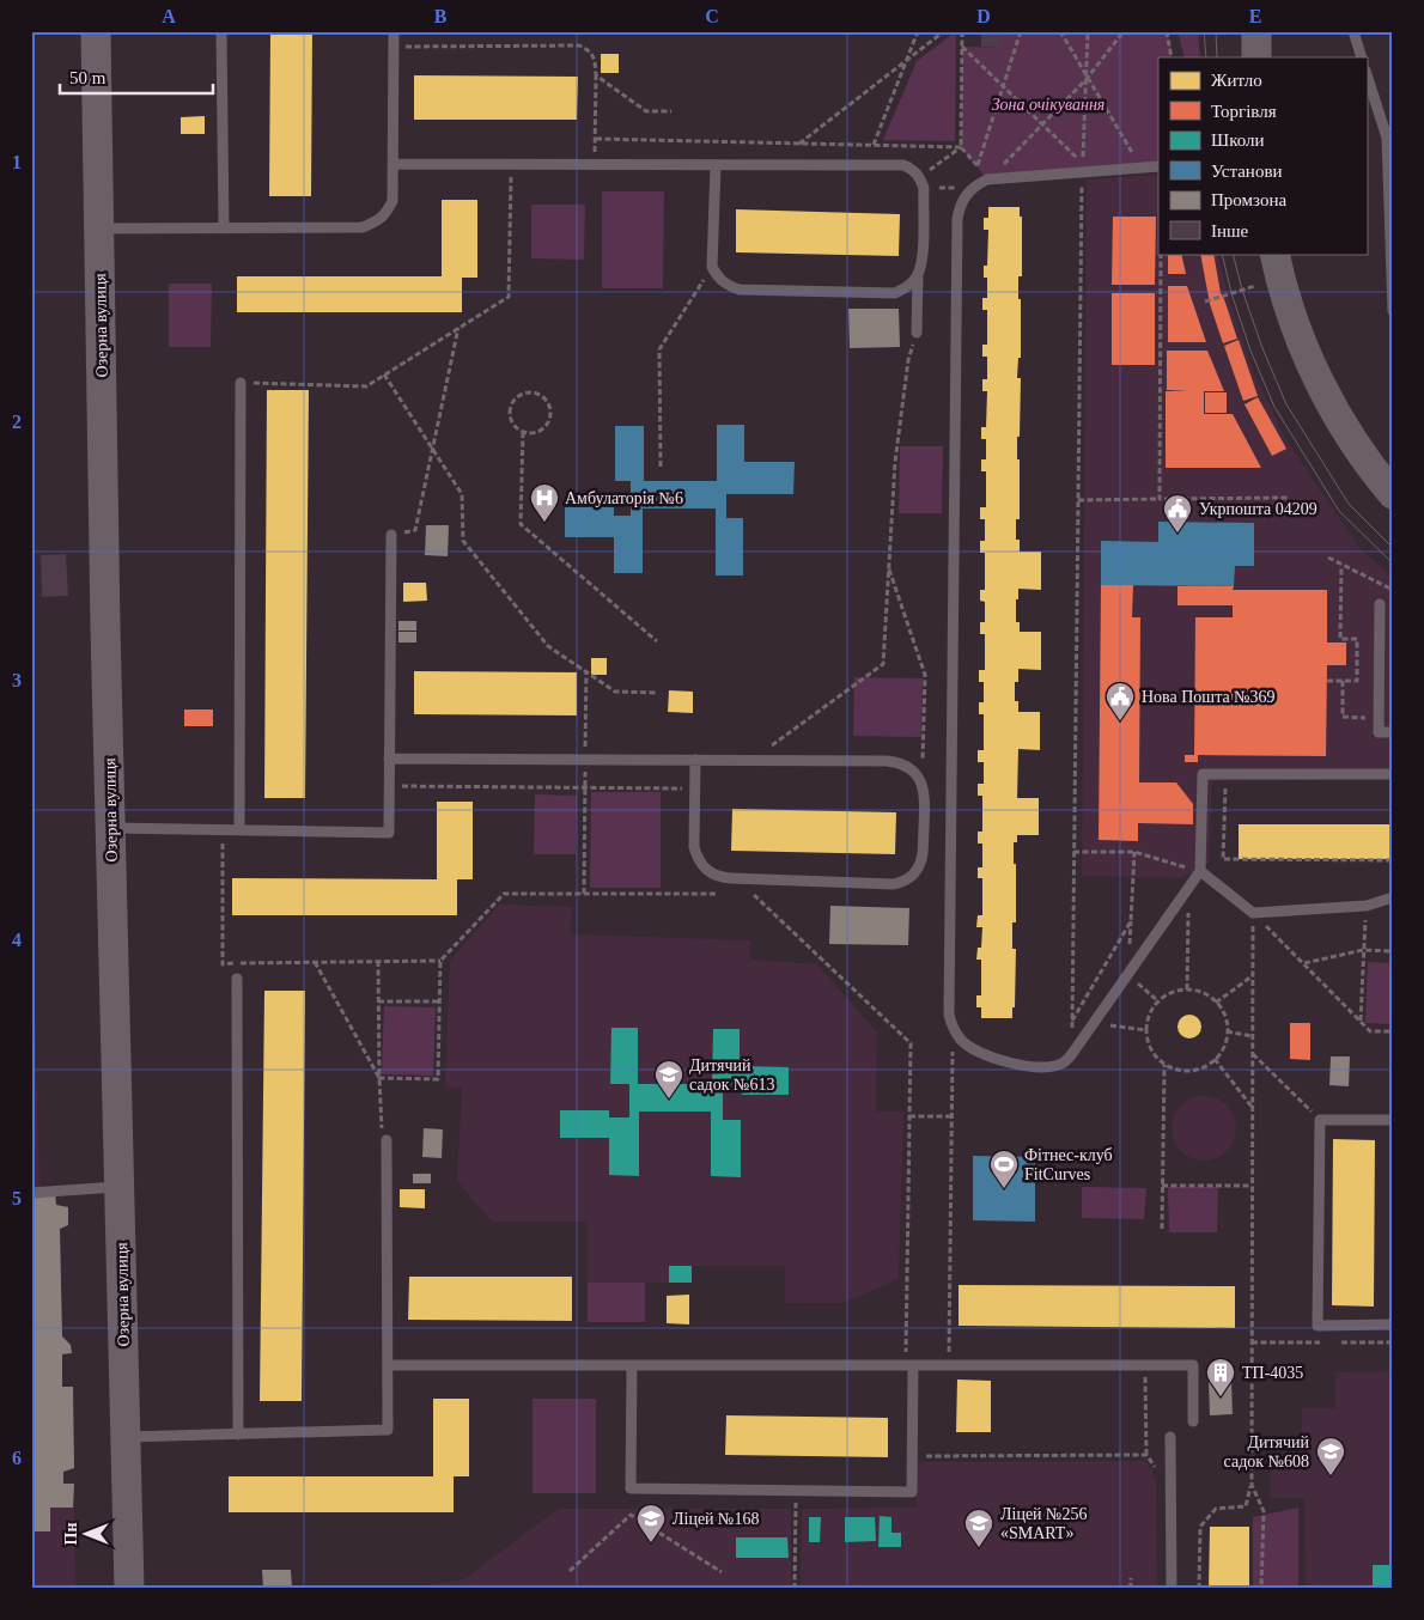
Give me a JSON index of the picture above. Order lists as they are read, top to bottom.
{
  "streets": {
    "street": ["Озерна вулиця"]
  },
  "parks": ["Зона очікування"],
  "places": {
    "hospital": ["Амбулаторія №6"],
    "public building": ["Укрпошта 04209", "Нова Пошта №369"],
    "school or university": [
      "Дитячий садок №613",
      "Дитячий садок №608",
      "Ліцей №168",
      "Ліцей №256 «SMART»"
    ],
    "sports": ["Фітнес-клуб FitCurves"],
    "building": ["ТП-4035"]
  },
  "legend": [
    "Житло",
    "Торгівля",
    "Школи",
    "Установи",
    "Промзона",
    "Інше"
  ],
  "scale_bar": "50 m",
  "north": "left",
  "grid": {
    "columns": [
      "A",
      "B",
      "C",
      "D",
      "E"
    ],
    "rows": [
      "1",
      "2",
      "3",
      "4",
      "5",
      "6"
    ]
  }
}
